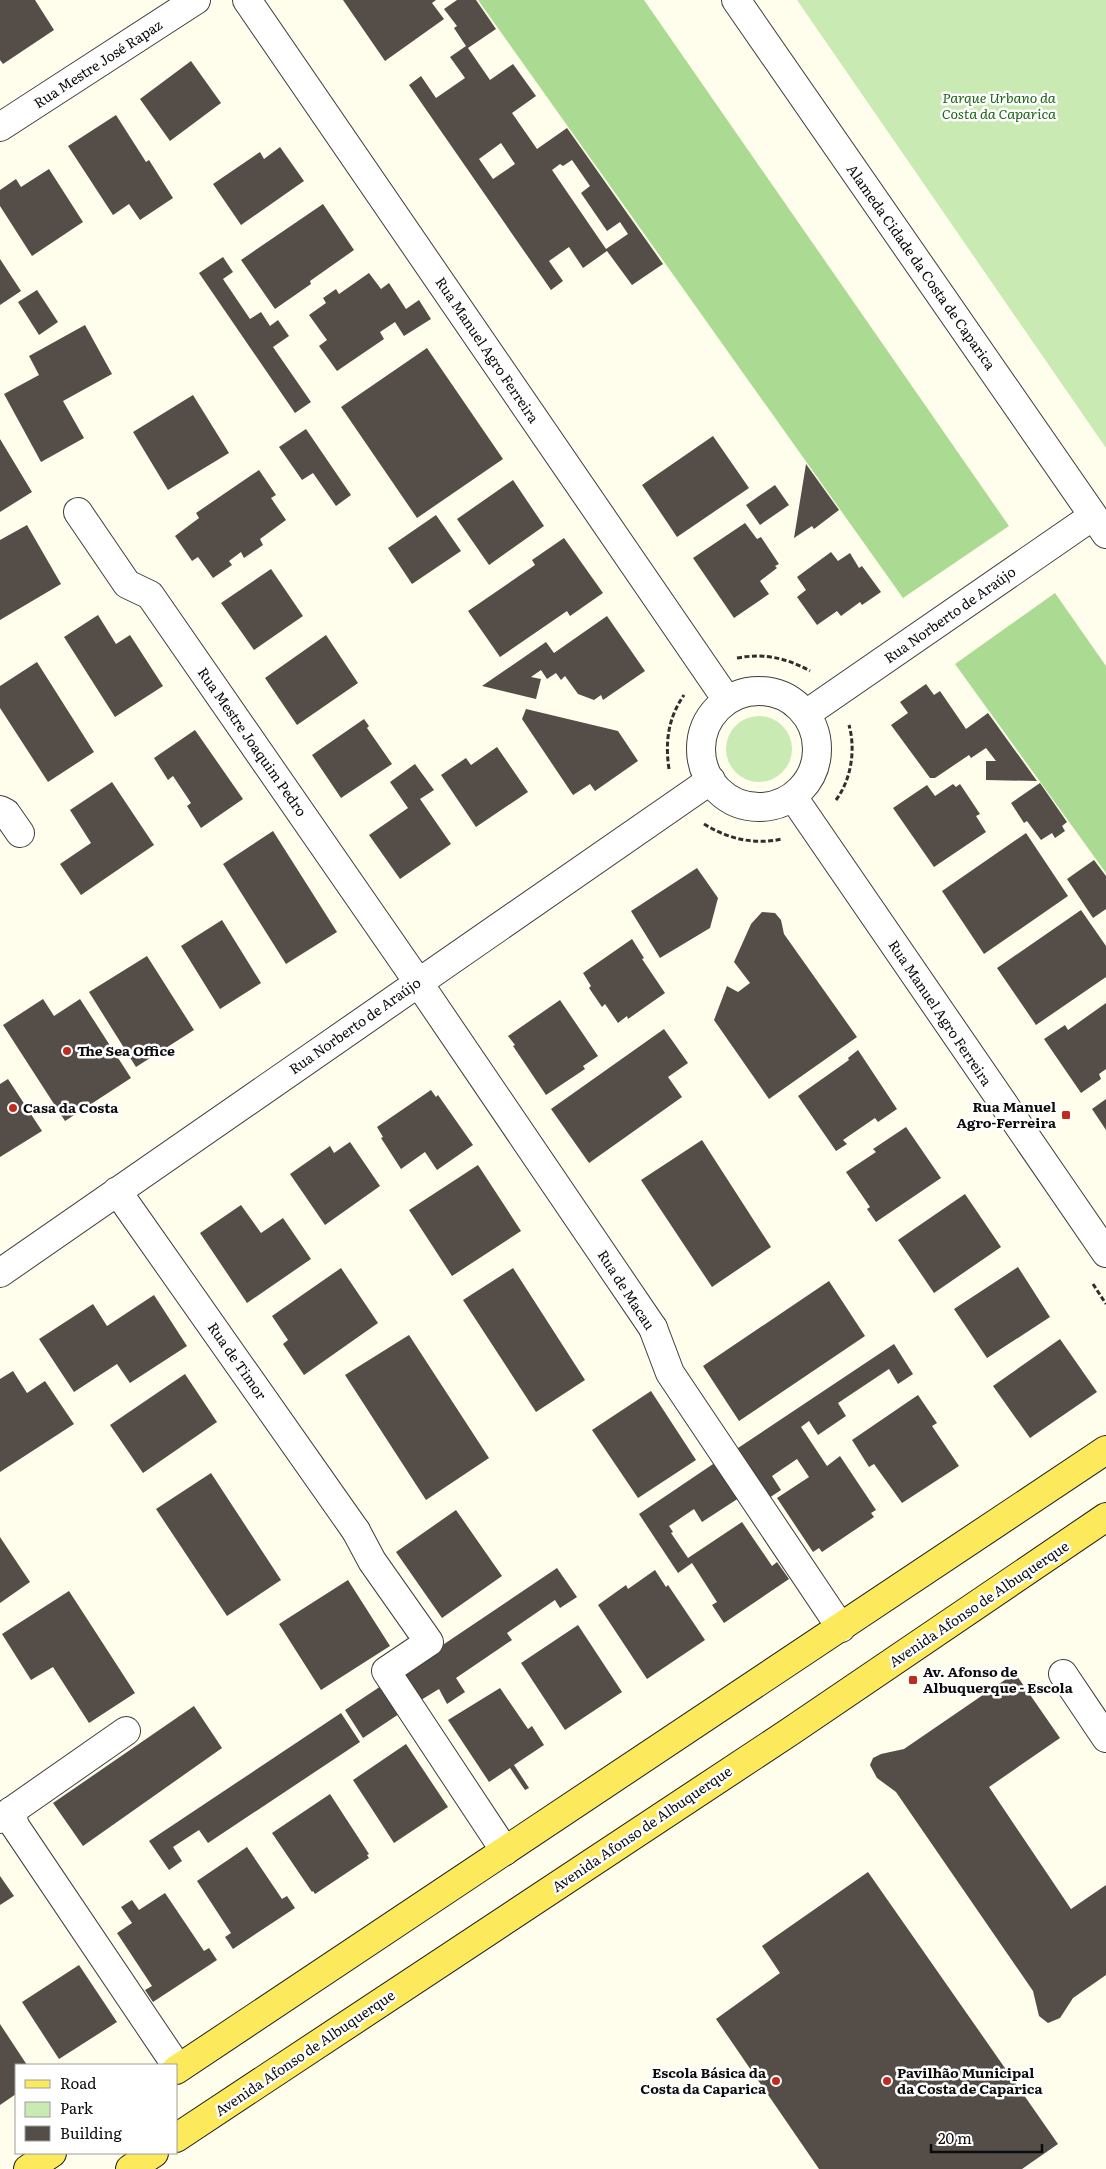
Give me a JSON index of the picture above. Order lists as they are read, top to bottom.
{
  "streets": {
    "main road": ["Avenida Afonso de Albuquerque"],
    "street": [
      "Rua Mestre José Rapaz",
      "Alameda Cidade da Costa de Caparica",
      "Rua Manuel Agro Ferreira",
      "Rua Norberto de Araújo",
      "Rua Mestre Joaquim Pedro",
      "Rua de Macau",
      "Rua de Timor"
    ]
  },
  "crossings": [
    ["Alameda Cidade da Costa de Caparica", "Rua Norberto de Araújo"],
    ["Rua Manuel Agro Ferreira", "Rua Norberto de Araújo"],
    ["Rua Norberto de Araújo", "Rua Mestre Joaquim Pedro"],
    ["Rua Norberto de Araújo", "Rua de Macau"],
    ["Rua Norberto de Araújo", "Rua de Timor"],
    ["Rua Mestre Joaquim Pedro", "Rua de Macau"]
  ],
  "parks": ["Parque Urbano da Costa da Caparica"],
  "places": {
    "other": [
      "The Sea Office",
      "Casa da Costa",
      "Escola Básica da Costa da Caparica",
      "Pavilhão Municipal da Costa de Caparica"
    ],
    "transit": ["Rua Manuel Agro-Ferreira", "Av. Afonso de Albuquerque - Escola"]
  },
  "legend": ["Road", "Park", "Building"],
  "scale_bar": "20 m"
}
